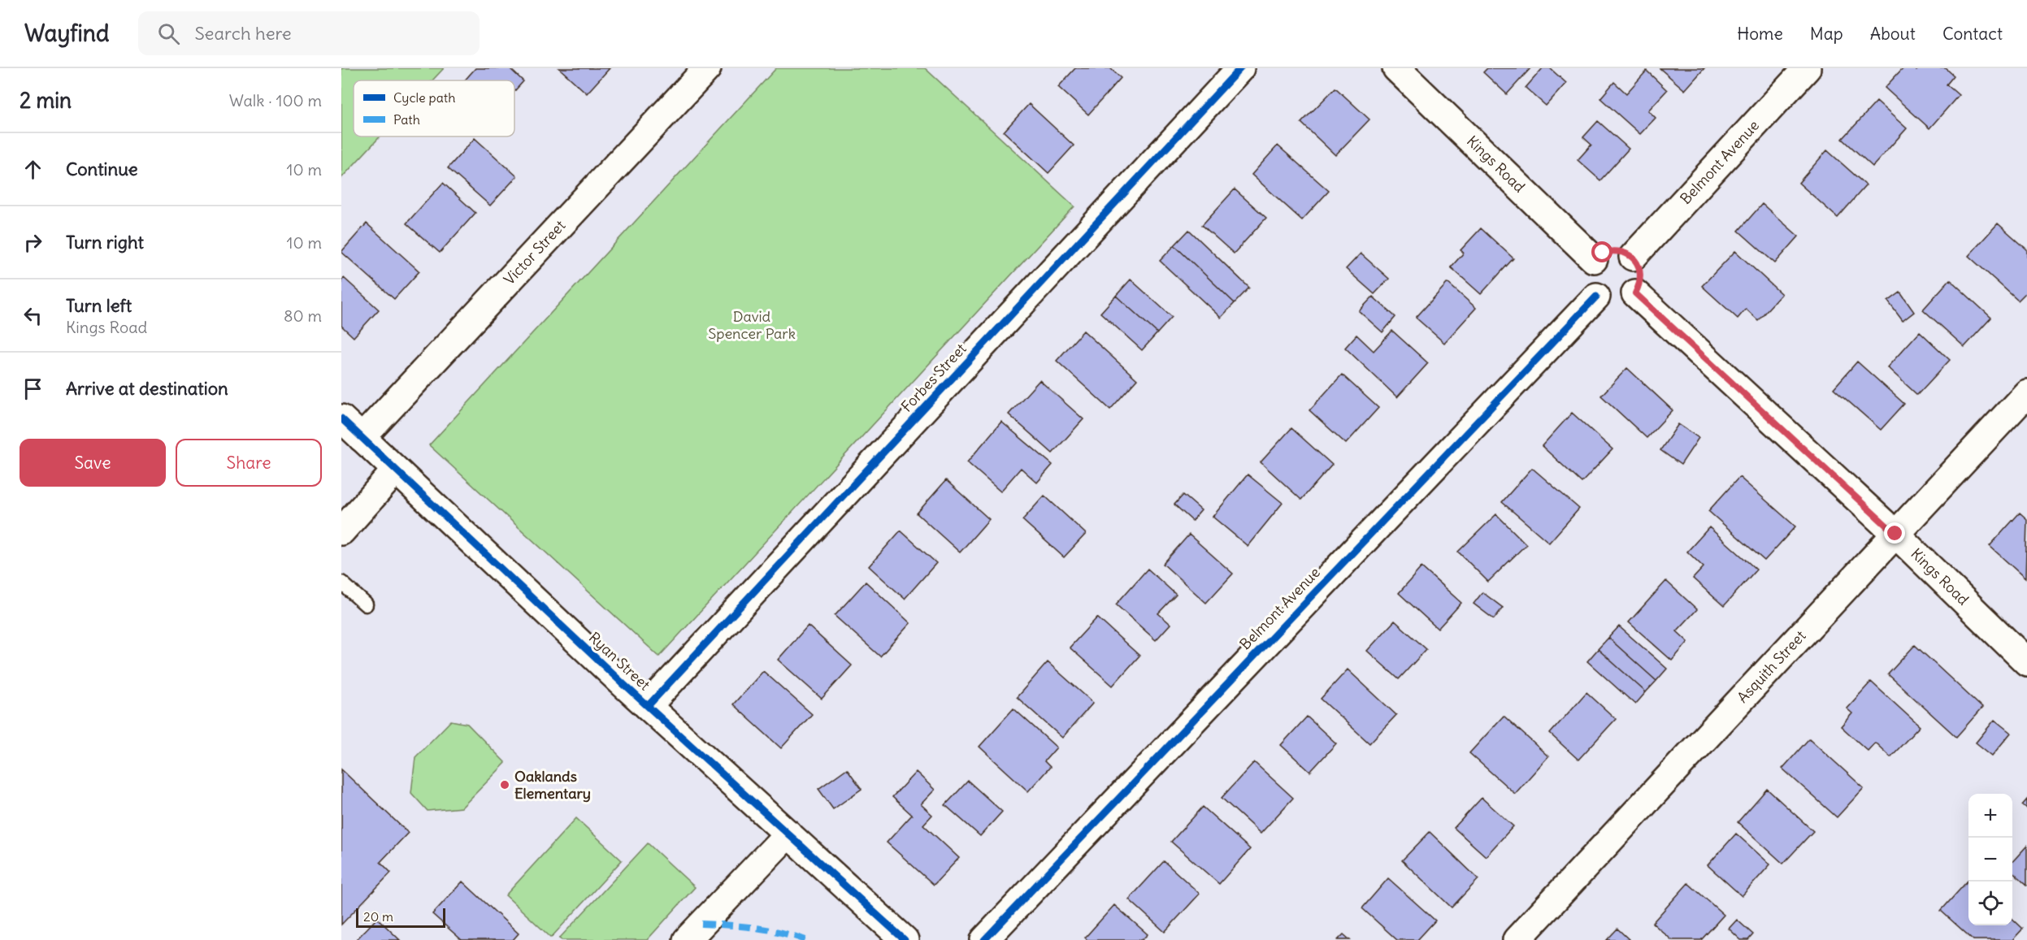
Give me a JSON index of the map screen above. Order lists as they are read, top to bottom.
{
  "streets": {
    "street": [
      "Belmont Avenue",
      "Kings Road",
      "Victor Street",
      "Forbes Street",
      "Ryan Street",
      "Asquith Street"
    ]
  },
  "crossings": [
    ["Belmont Avenue", "Kings Road"],
    ["Kings Road", "Asquith Street"],
    ["Victor Street", "Ryan Street"],
    ["Forbes Street", "Ryan Street"]
  ],
  "parks": ["David Spencer Park"],
  "places": ["Oaklands Elementary"],
  "legend": ["Cycle path", "Path"],
  "scale_bar": "20 m",
  "page": {
    "header": "Wayfind",
    "search": "Search here",
    "nav": [
      "Home",
      "Map",
      "About",
      "Contact"
    ],
    "heading": ["2 min", "Walk · 100 m"],
    "list": [
      ["Continue", "10 m"],
      ["Turn right", "10 m"],
      ["Turn left", "Kings Road", "80 m"],
      "Arrive at destination"
    ],
    "buttons": ["Save", "Share"],
    "map_buttons": ["+", "−"],
    "scale": "20 m"
  }
}
